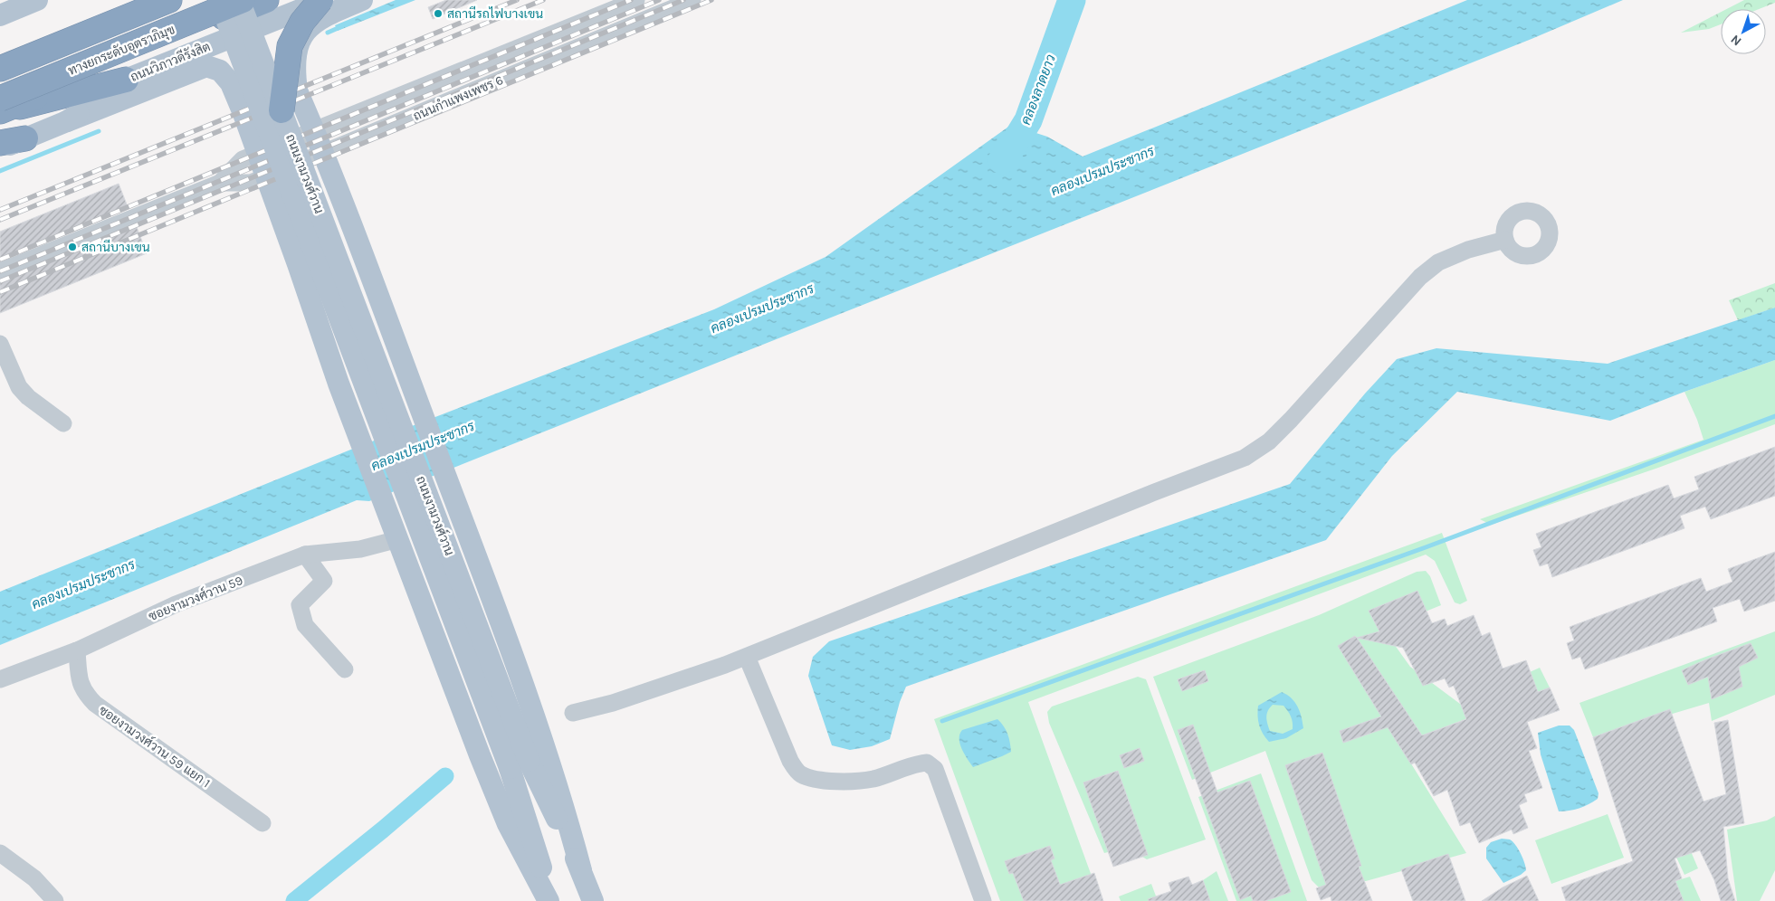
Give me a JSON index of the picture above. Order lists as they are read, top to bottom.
{
  "streets": {
    "highway": ["ทางยกระดับอุตราภิมุข", "ถนนวิภาวดีรังสิต"],
    "main road": ["ถนนงามวงศ์วาน"],
    "street": ["ถนนกำแพงเพชร 6", "ซอยงามวงศ์วาน 59", "ซอยงามวงศ์วาน 59 แยก 1"]
  },
  "crossings": [
    ["ทางยกระดับอุตราภิมุข", "ถนนวิภาวดีรังสิต"],
    ["ทางยกระดับอุตราภิมุข", "ถนนงามวงศ์วาน"],
    ["ซอยงามวงศ์วาน 59", "ซอยงามวงศ์วาน 59 แยก 1"]
  ],
  "water": ["คลองลาดยาว", "คลองเปรมประชากร"],
  "places": ["สถานีรถไฟบางเขน", "สถานีบางเขน"],
  "north": "bottom left"
}
